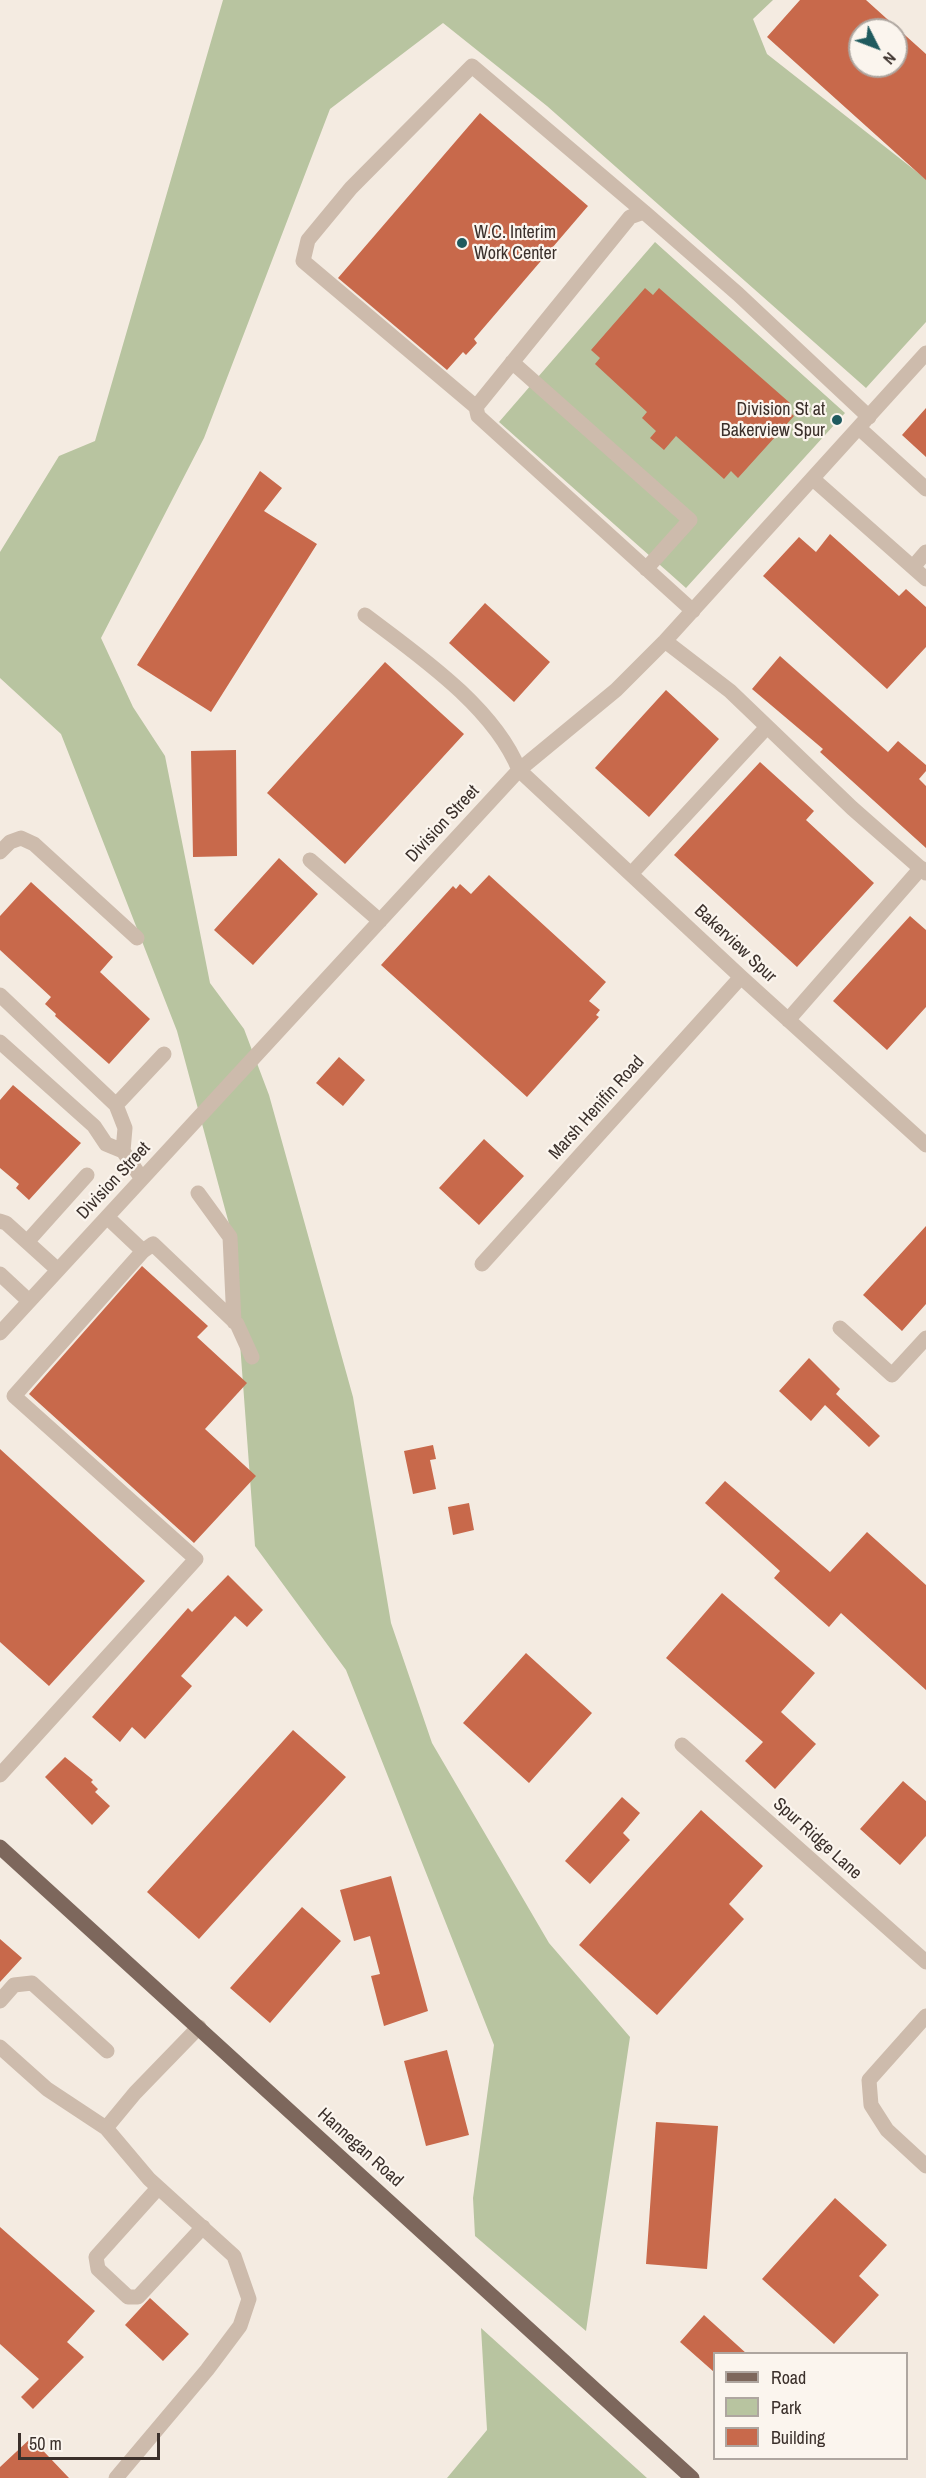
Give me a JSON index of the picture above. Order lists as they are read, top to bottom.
{
  "streets": {
    "main road": ["Hannegan Road"],
    "street": [
      "Division Street",
      "Bakerview Spur",
      "Marsh Henifin Road",
      "Spur Ridge Lane"
    ]
  },
  "crossings": [
    ["Division Street", "Bakerview Spur"],
    ["Bakerview Spur", "Marsh Henifin Road"]
  ],
  "places": ["W.C. Interim Work Center", "Division St at Bakerview Spur"],
  "legend": ["Road", "Park", "Building"],
  "scale_bar": "50 m",
  "north": "bottom right"
}
